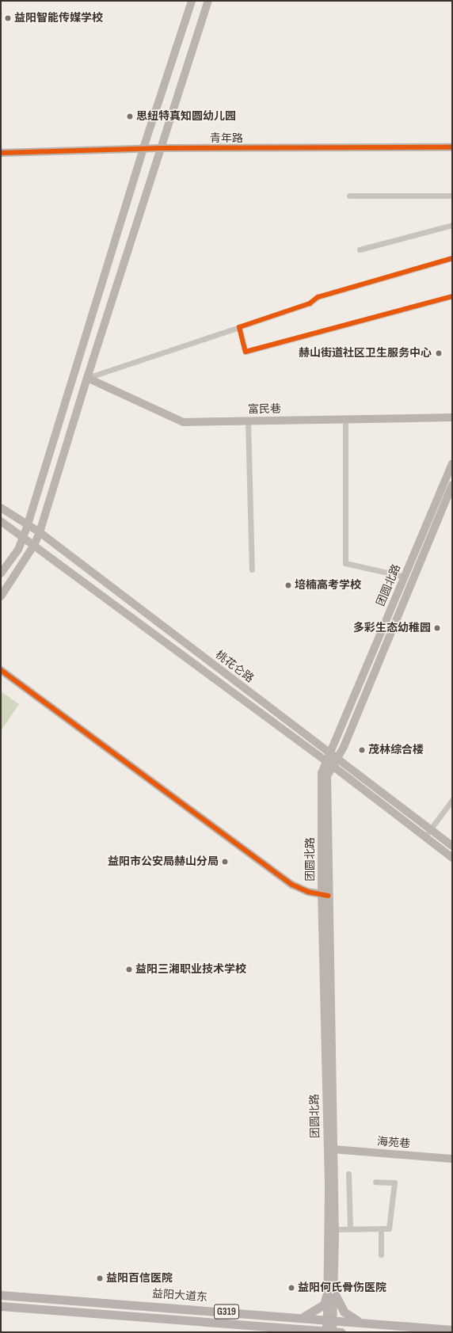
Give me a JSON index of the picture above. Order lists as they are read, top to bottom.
{
  "streets": {
    "main road": [
      "青年路",
      "富民巷",
      "团圆北路",
      "桃花仑路",
      "海苑巷",
      "益阳大道东",
      "G319"
    ]
  },
  "crossings": [
    ["团圆北路", "桃花仑路"],
    ["团圆北路", "海苑巷"],
    ["团圆北路", "益阳大道东"],
    ["团圆北路", "G319"]
  ],
  "places": [
    "益阳智能传媒学校",
    "思纽特真知圆幼儿园",
    "赫山街道社区卫生服务中心",
    "培楠高考学校",
    "多彩生态幼稚园",
    "茂林综合楼",
    "益阳市公安局赫山分局",
    "益阳三湘职业技术学校",
    "益阳百信医院",
    "益阳何氏骨伤医院"
  ]
}
